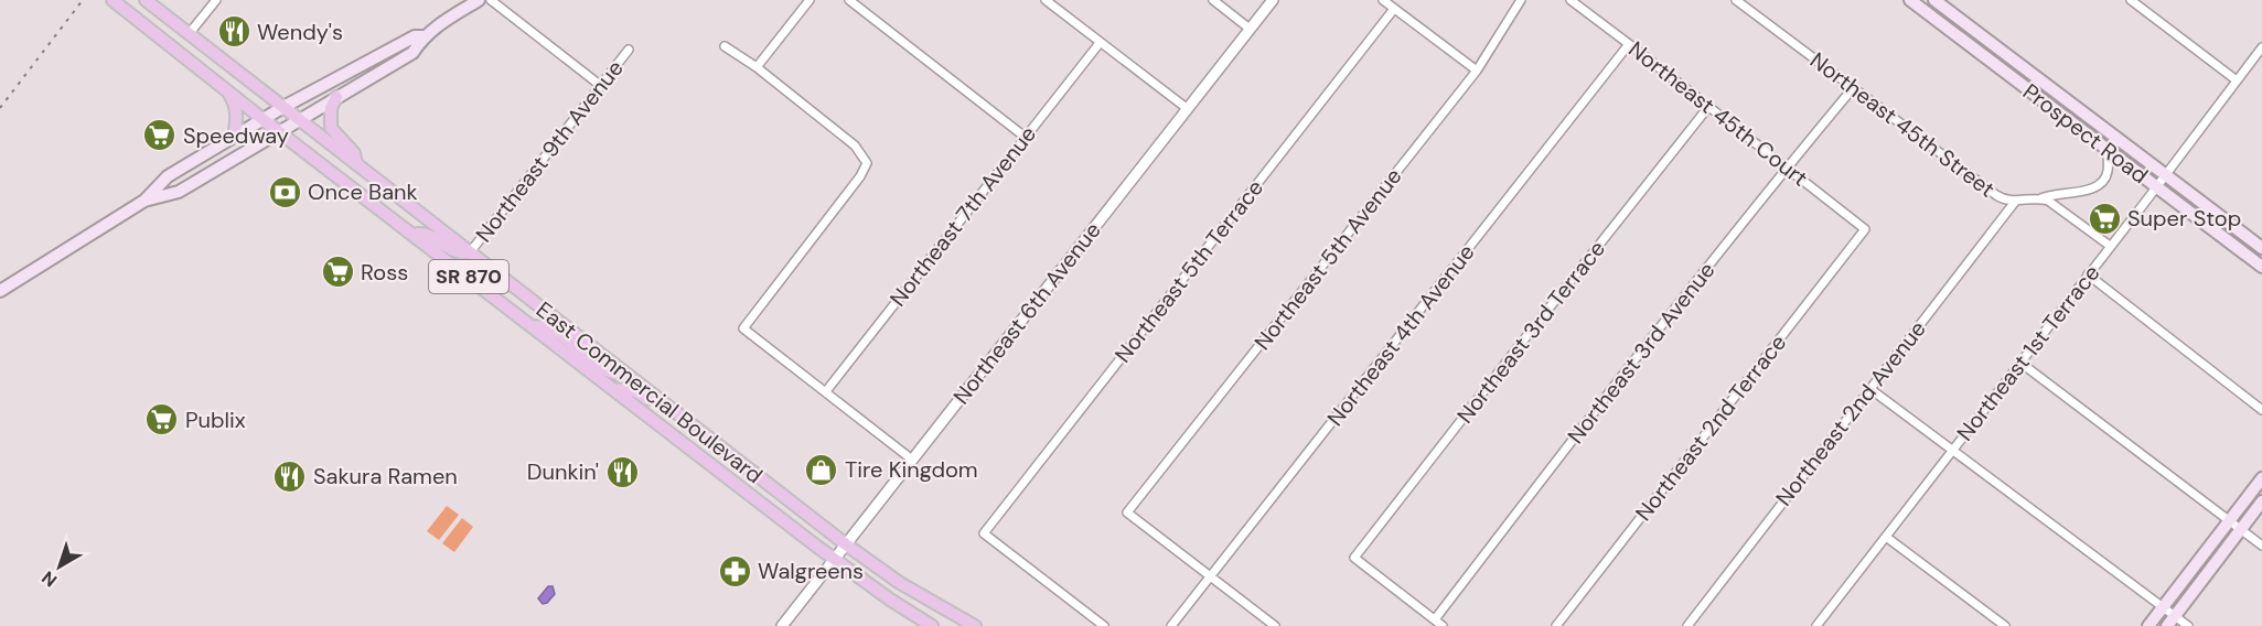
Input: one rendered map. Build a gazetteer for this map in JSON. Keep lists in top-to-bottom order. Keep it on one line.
{"streets":{"main road":["Prospect Road","SR 870","East Commercial Boulevard"],"street":["Northeast 45th Court","Northeast 45th Street","Northeast 9th Avenue","Northeast 7th Avenue","Northeast 5th Avenue","Northeast 5th Terrace","Northeast 6th Avenue","Northeast 3rd Terrace","Northeast 4th Avenue","Northeast 3rd Avenue","Northeast 1st Terrace","Northeast 2nd Avenue","Northeast 2nd Terrace"]},"crossings":[["Northeast 45th Court","Northeast 3rd Terrace"],["Northeast 45th Court","Northeast 4th Avenue"],["Northeast 45th Court","Northeast 3rd Avenue"],["Northeast 45th Court","Northeast 2nd Terrace"],["Northeast 45th Street","Northeast 3rd Avenue"],["Northeast 45th Street","Northeast 2nd Avenue"],["Prospect Road","Northeast 1st Terrace"],["Northeast 9th Avenue","East Commercial Boulevard"],["Northeast 5th Avenue","Northeast 4th Avenue"],["Northeast 6th Avenue","East Commercial Boulevard"],["Northeast 3rd Terrace","Northeast 3rd Avenue"]],"places":{"restaurant":["Wendy's","Dunkin'","Sakura Ramen"],"supermarket":["Speedway","Super Stop","Ross","Publix"],"bank":["Once Bank"],"shop":["Tire Kingdom"],"pharmacy":["Walgreens"]},"north":"bottom left"}
